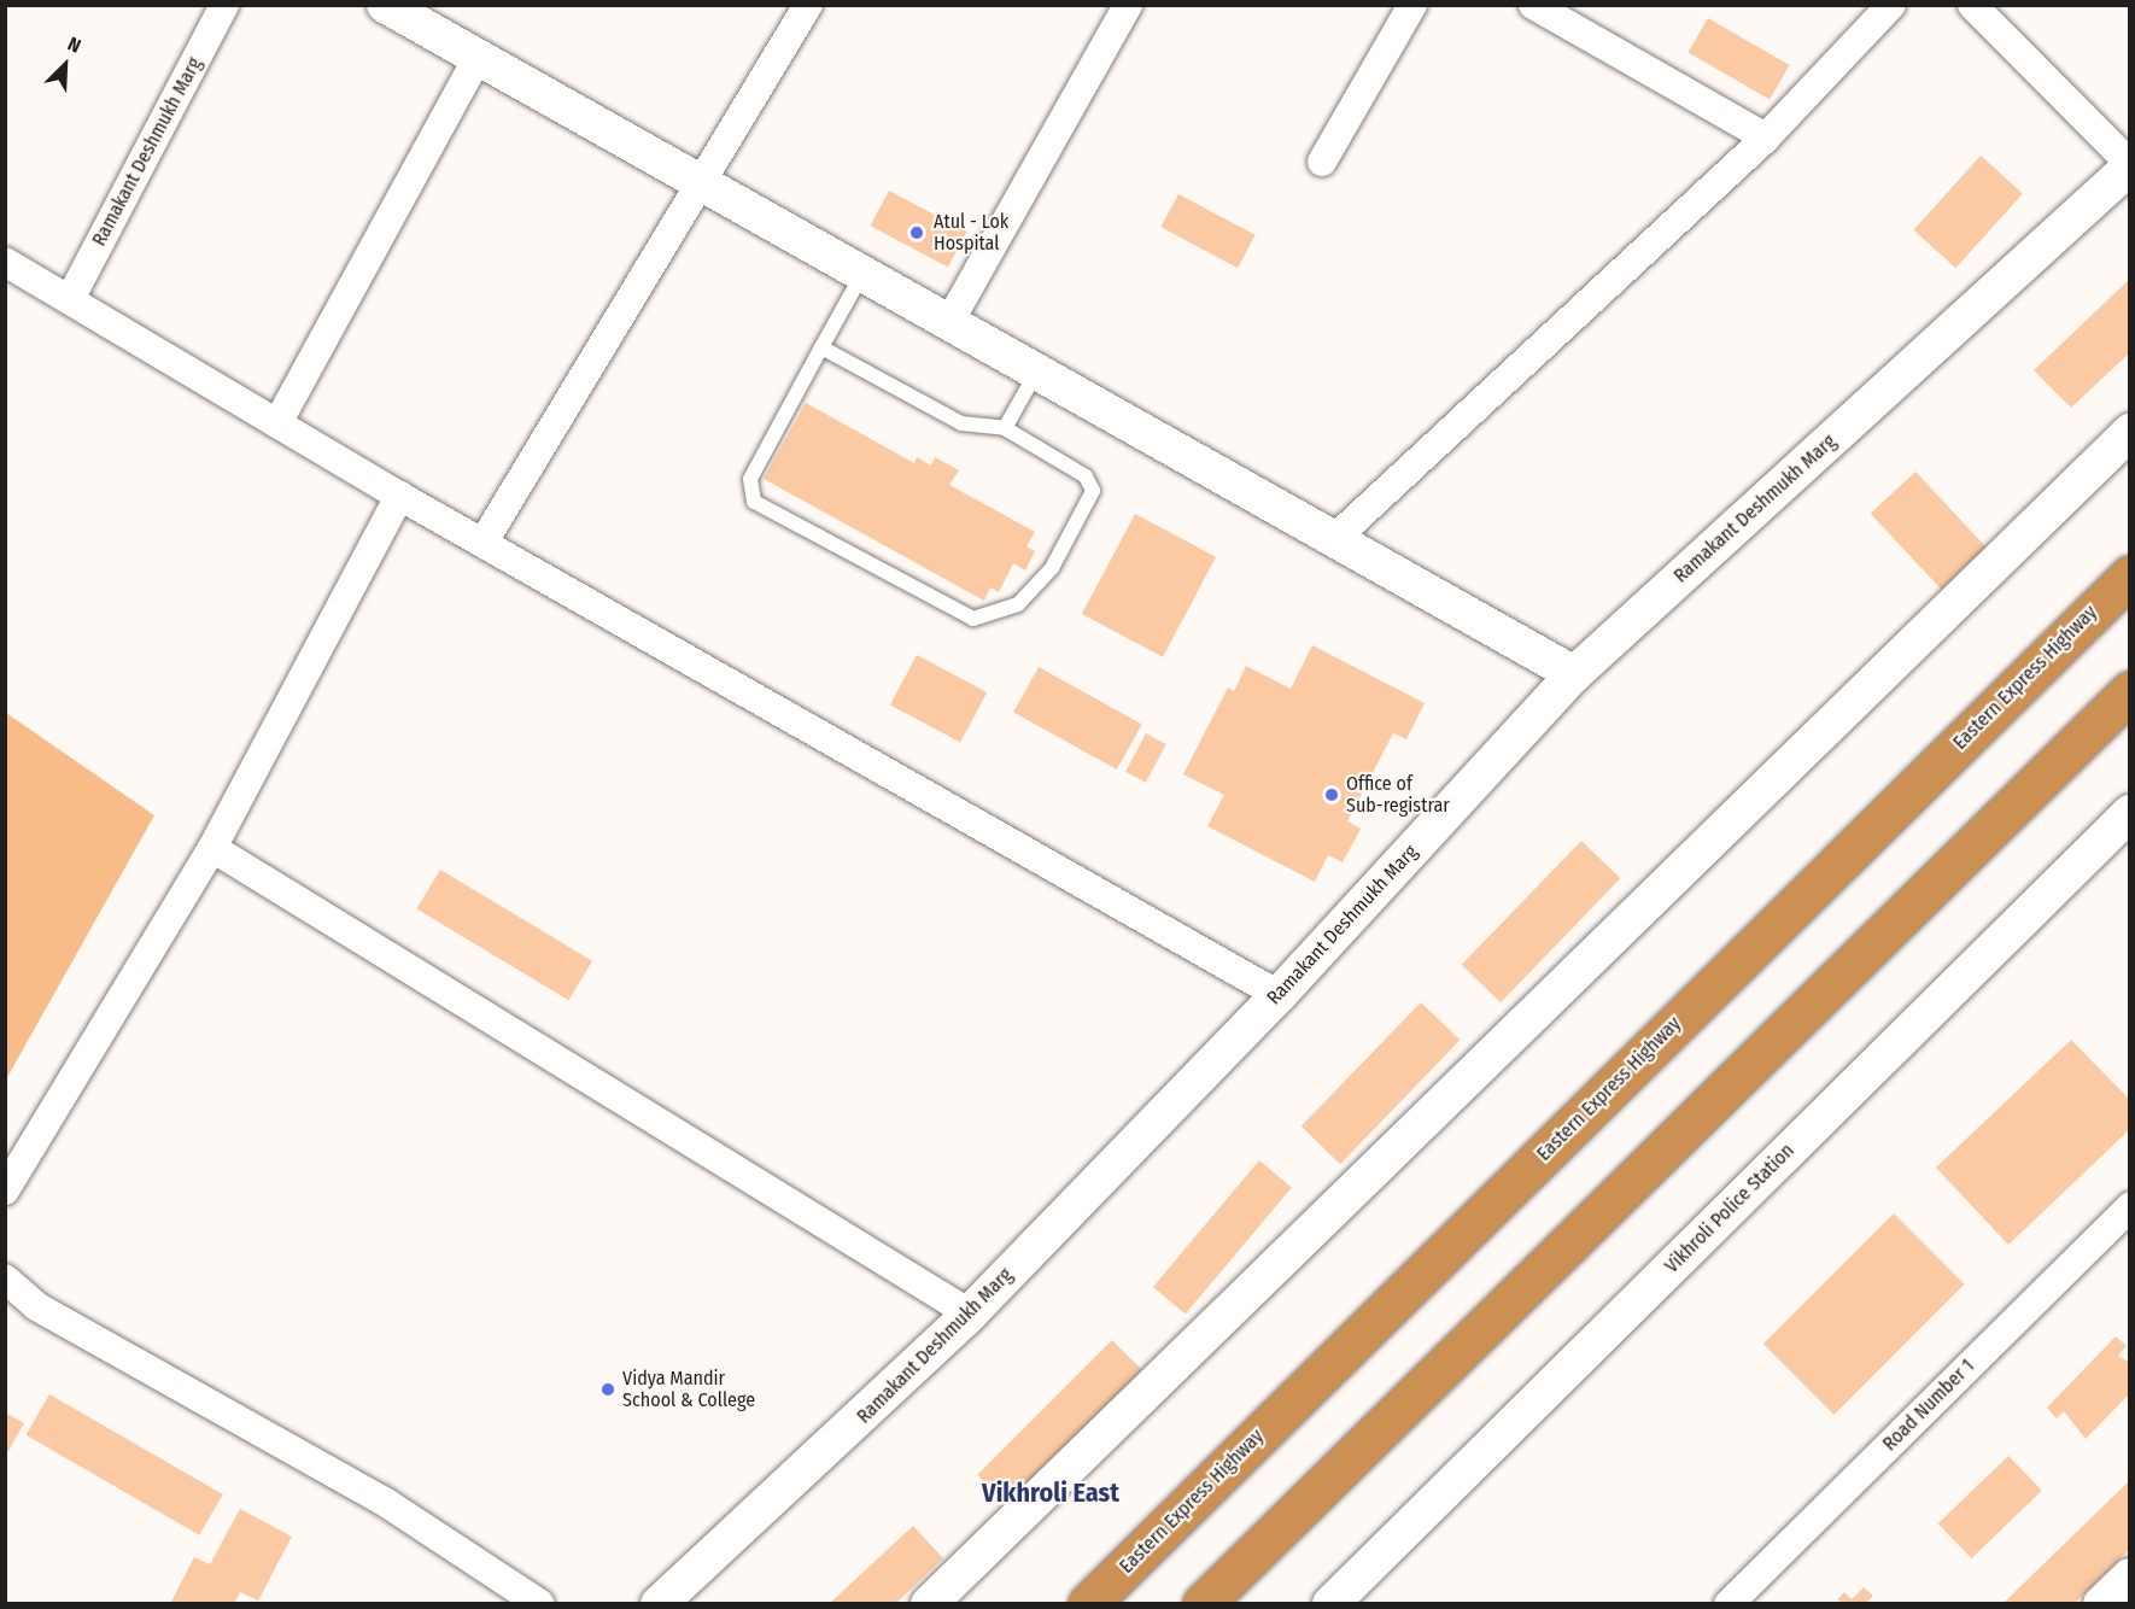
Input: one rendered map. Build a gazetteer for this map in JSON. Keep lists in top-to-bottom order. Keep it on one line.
{"streets":{"highway":["Eastern Express Highway"],"street":["Ramakant Deshmukh Marg","Vikhroli Police Station","Road Number 1"]},"districts":["Vikhroli East"],"places":["Atul - Lok Hospital","Office of Sub-registrar","Vidya Mandir School & College"],"north":"top right"}
